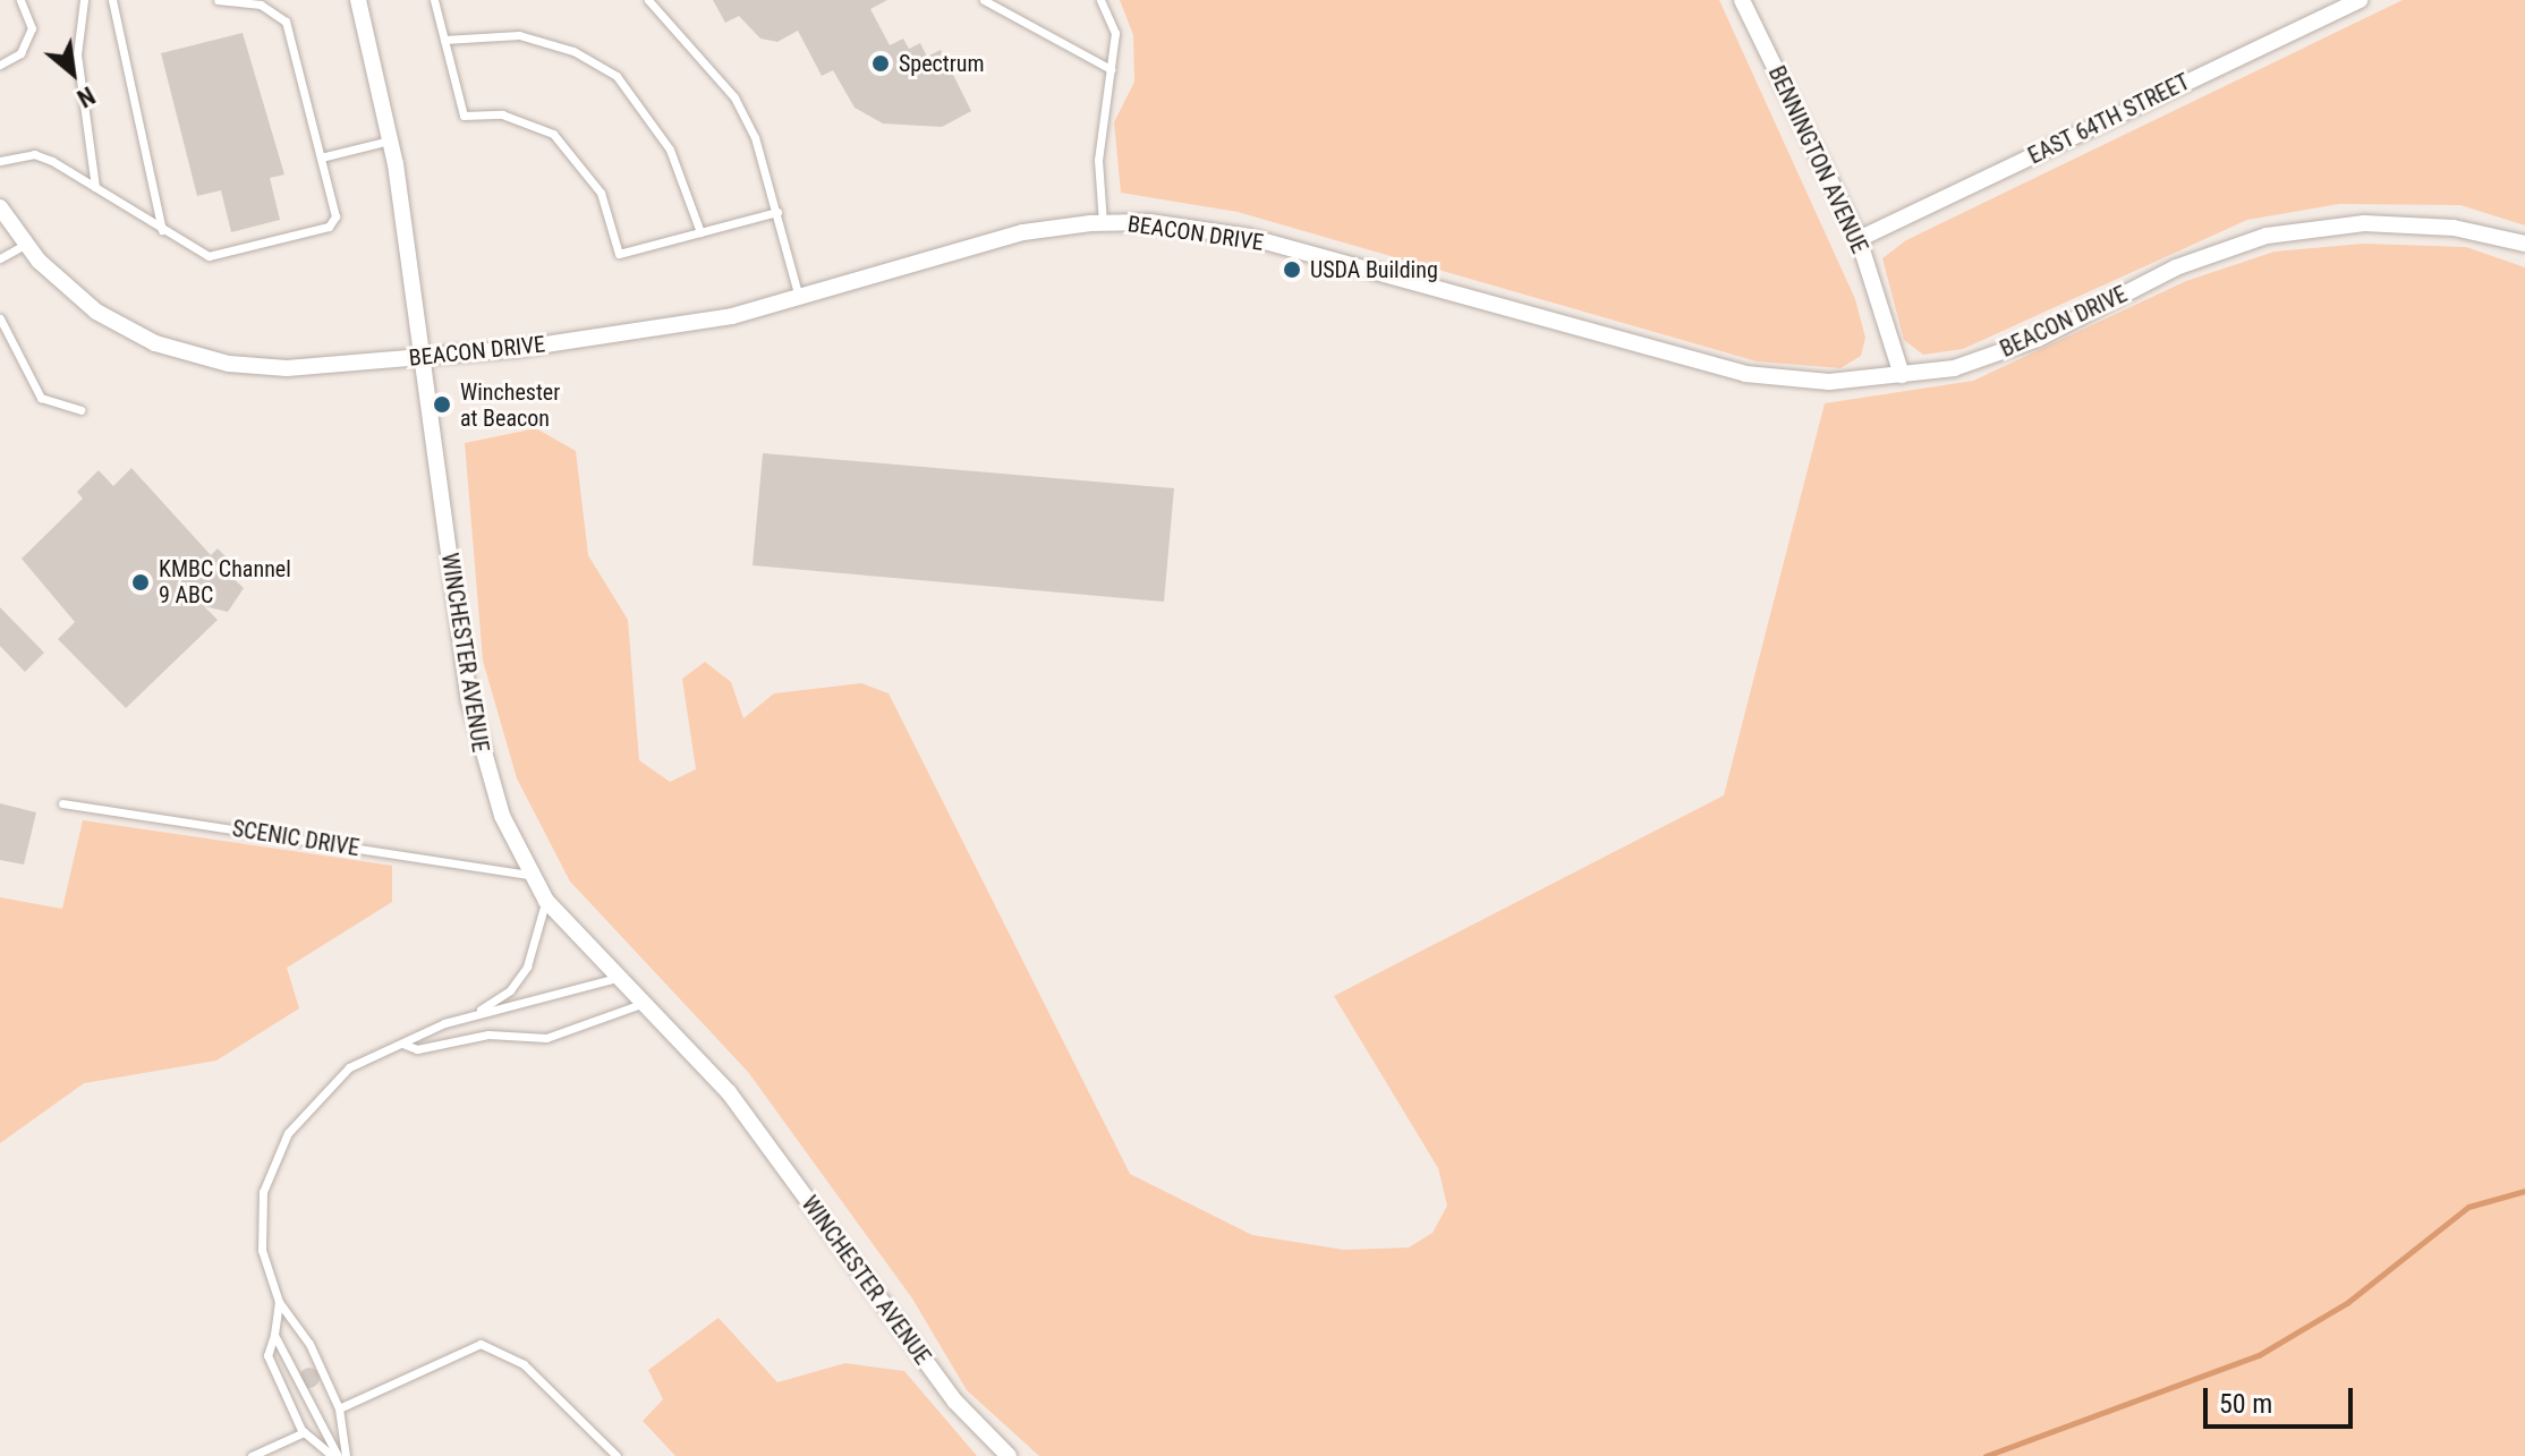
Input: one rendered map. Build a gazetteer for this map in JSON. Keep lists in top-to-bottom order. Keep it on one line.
{"streets":{"street":["EAST 64TH STREET","BENNINGTON AVENUE","BEACON DRIVE","WINCHESTER AVENUE"],"lane":["SCENIC DRIVE"]},"crossings":[["EAST 64TH STREET","BENNINGTON AVENUE"],["BENNINGTON AVENUE","BEACON DRIVE"],["BEACON DRIVE","WINCHESTER AVENUE"],["WINCHESTER AVENUE","SCENIC DRIVE"]],"places":["Spectrum","USDA Building","Winchester at Beacon","KMBC Channel 9 ABC"],"scale_bar":"50 m","north":"bottom right"}
